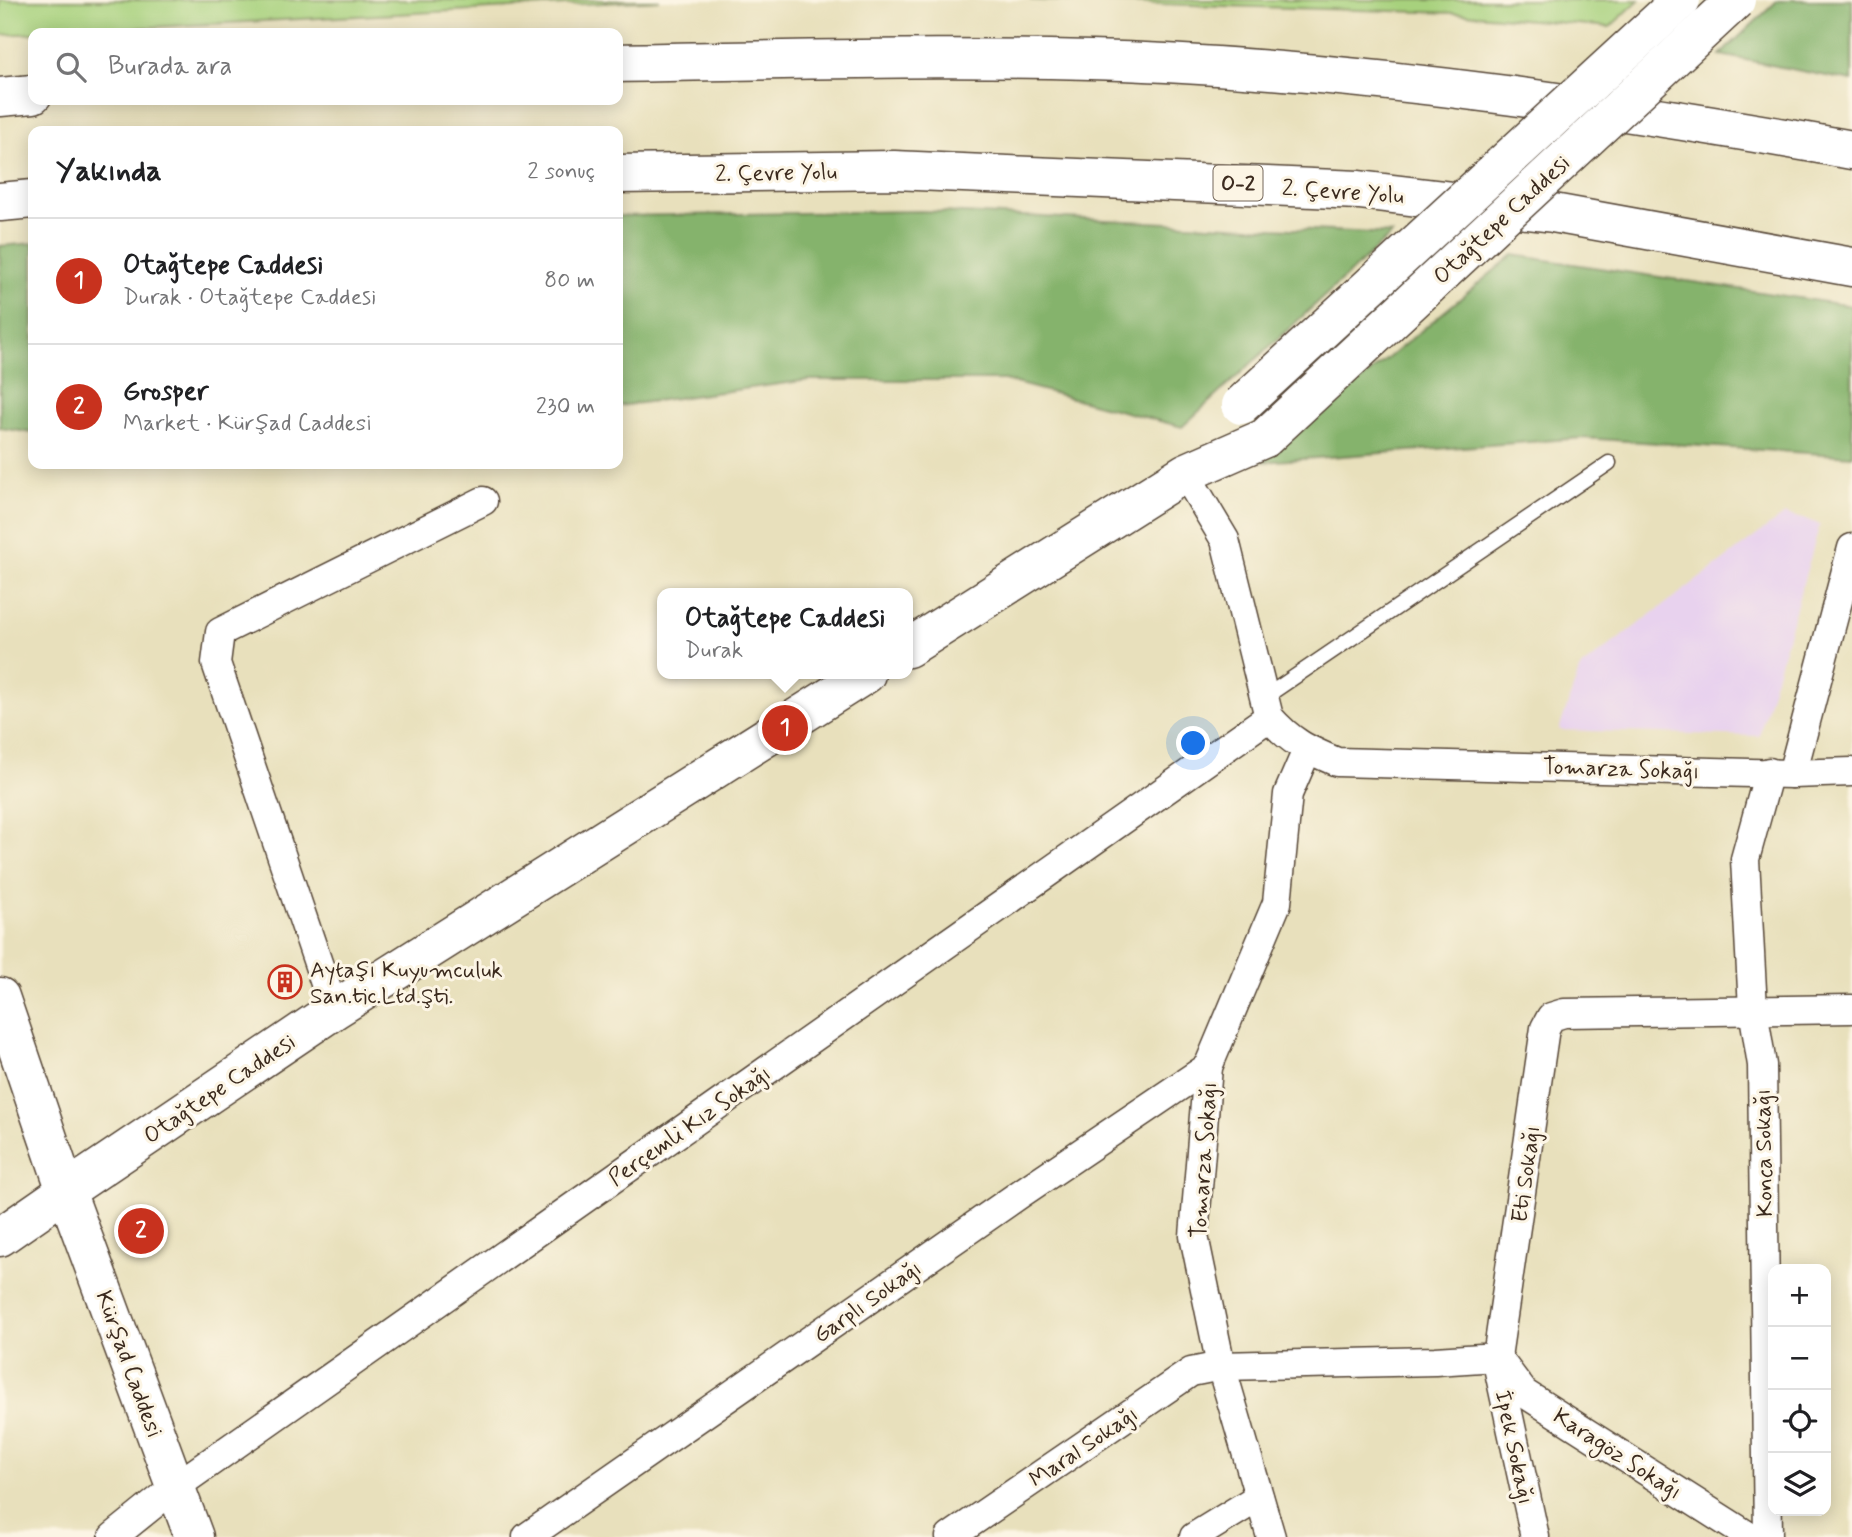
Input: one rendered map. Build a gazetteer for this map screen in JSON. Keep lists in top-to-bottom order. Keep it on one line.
{"streets":{"main road":["2. Çevre Yolu","O-2","Otağtepe Caddesi","Kürşad Caddesi"],"street":["Tomarza Sokağı","Perçemli Kız Sokağı","Konca Sokağı","Eti Sokağı","Garplı Sokağı","Maral Sokağı","İpek Sokağı","Karagöz Sokağı"]},"crossings":[["Otağtepe Caddesi","Kürşad Caddesi"],["Tomarza Sokağı","Perçemli Kız Sokağı"],["Tomarza Sokağı","Konca Sokağı"],["Tomarza Sokağı","Garplı Sokağı"],["Tomarza Sokağı","Maral Sokağı"],["Perçemli Kız Sokağı","Kürşad Caddesi"],["Konca Sokağı","Eti Sokağı"],["Eti Sokağı","İpek Sokağı"],["Eti Sokağı","Karagöz Sokağı"],["İpek Sokağı","Karagöz Sokağı"]],"places":{"building":["Aytaşı Kuyumculuk San.tic.Ltd.Şti."]},"page":{"search":"Burada ara","heading":["Yakında","2 sonuç"],"list":[{"mark":"1","name":"Otağtepe Caddesi","note":"Durak · Otağtepe Caddesi","value":"80 m"},{"mark":"2","name":"Grosper","note":"Market · Kürşad Caddesi","value":"230 m"}],"popup":["Otağtepe Caddesi","Durak"],"pins":["1","2"],"map_buttons":["+","−"]}}
